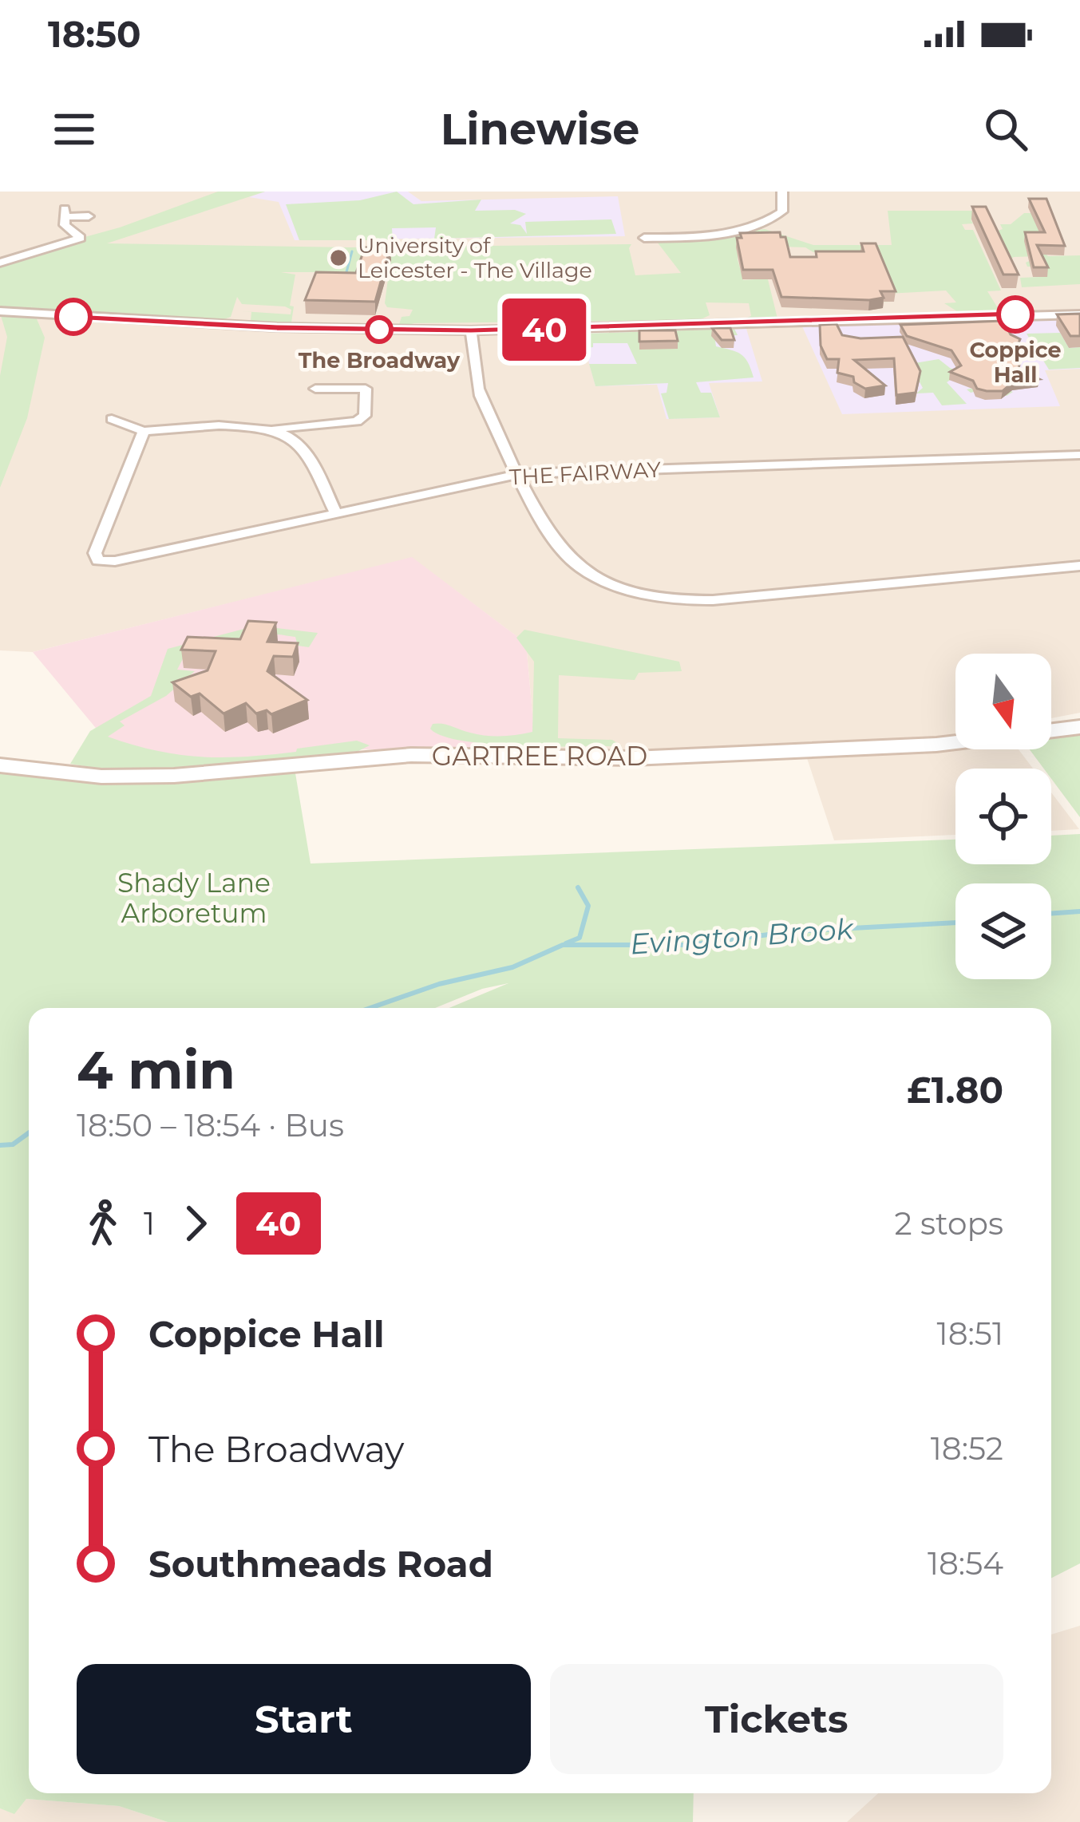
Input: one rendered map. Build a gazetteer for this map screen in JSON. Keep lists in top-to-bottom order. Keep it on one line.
{"streets":{"main road":["GARTREE ROAD"],"street":["THE FAIRWAY"]},"water":["Evington Brook"],"parks":["Shady Lane Arboretum"],"places":["University of Leicester - The Village","Coppice Hall","The Broadway"],"lines":["bus line 40"],"north":"bottom","page":{"status":"18:50","header":"Linewise","on_map":"40","heading":["4 min","18:50 – 18:54 · Bus","£1.80"],"legs":["1","40","2 stops"],"list":[{"name":"Coppice Hall","value":"18:51"},{"name":"The Broadway","value":"18:52"},{"name":"Southmeads Road","value":"18:54"}],"buttons":["Start","Tickets"]}}
